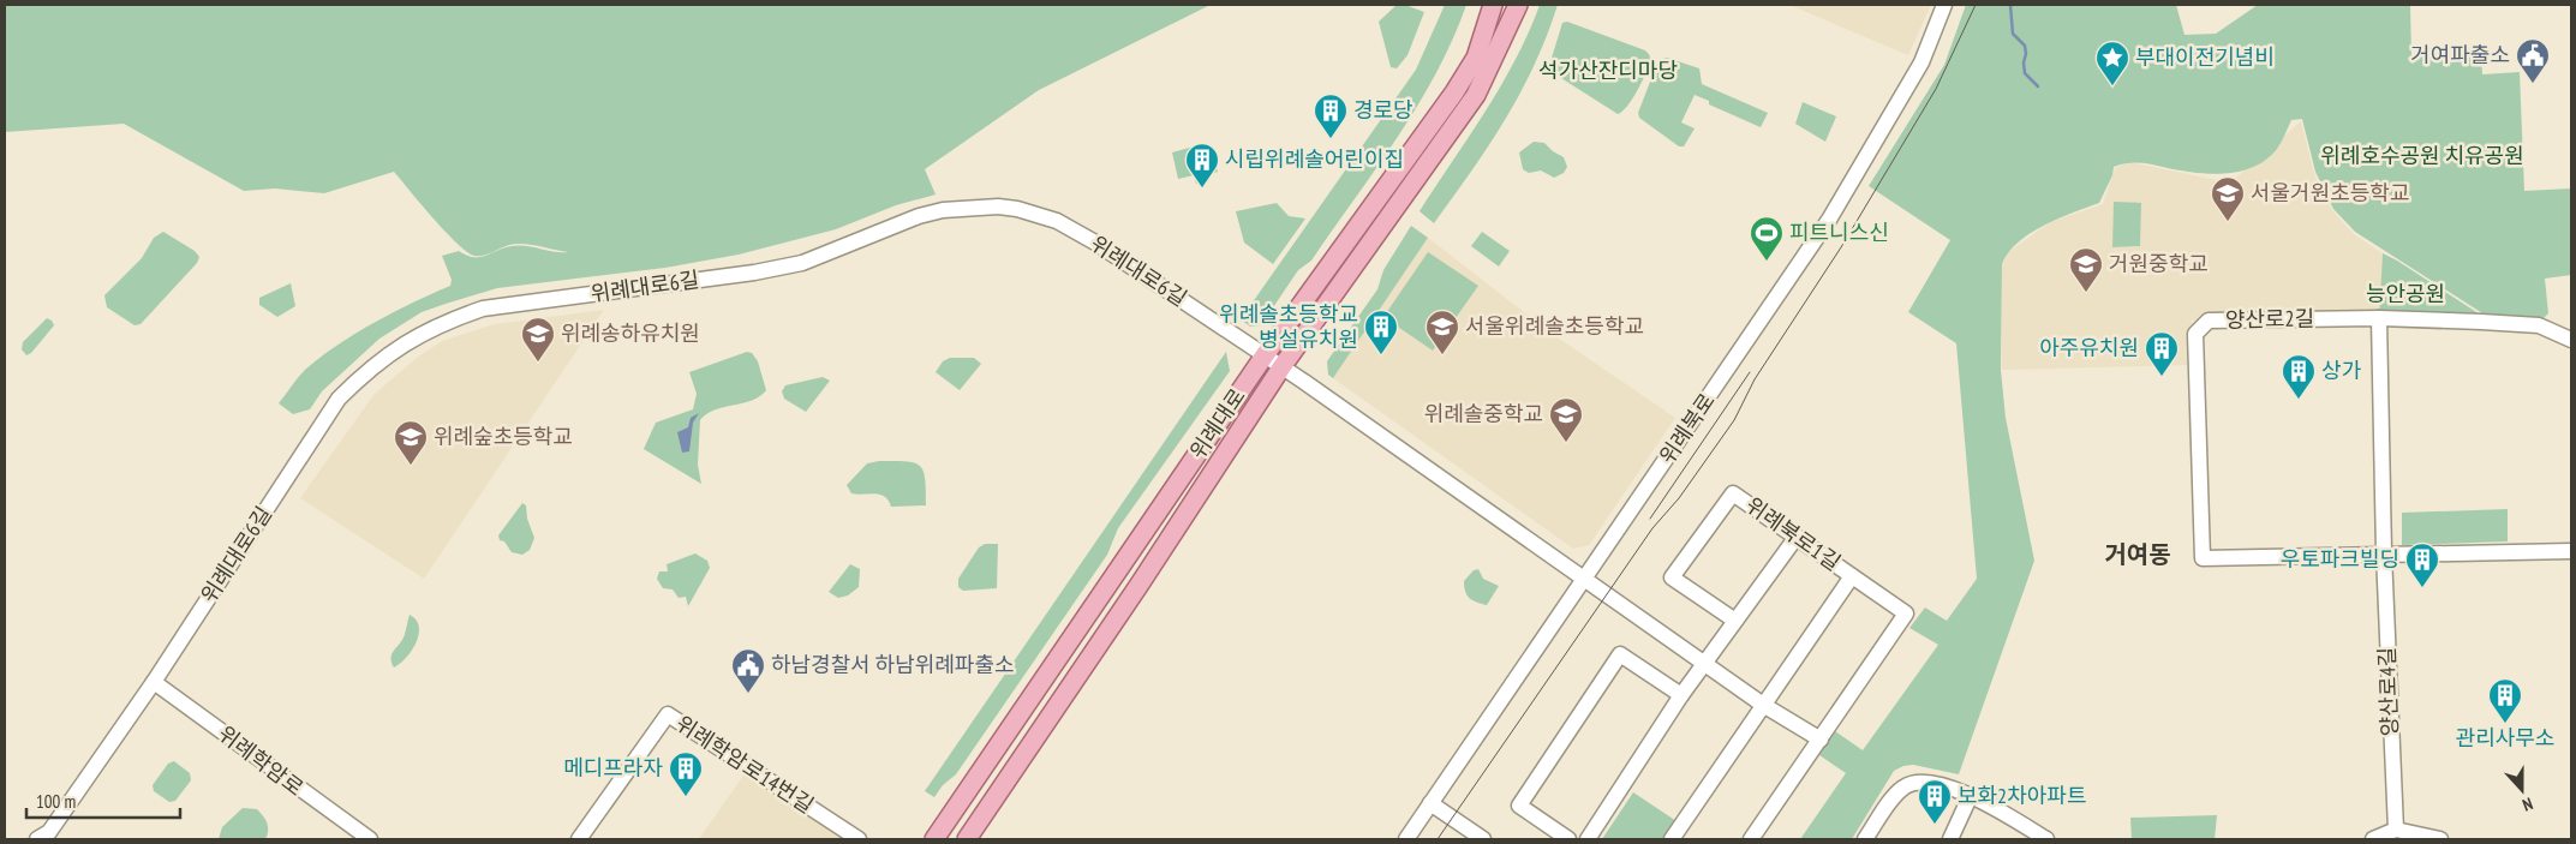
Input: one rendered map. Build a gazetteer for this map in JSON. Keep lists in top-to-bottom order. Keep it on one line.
{"streets":{"main road":["위례대로"],"street":["위례대로6길","양산로2길","위례북로","위례북로1길","양산로4길","위례학암로","위례학암로14번길"]},"crossings":[["위례대로6길","위례대로"],["위례대로6길","위례북로"],["위례대로6길","위례학암로"],["양산로2길","양산로4길"]],"districts":["거여동"],"parks":["석가산잔디마당","위례호수공원 치유공원","능안공원"],"places":{"public building":["거여파출소","하남경찰서 하남위례파출소"],"place":["부대이전기념비"],"building":["경로당","시립위례솔어린이집","위례솔초등학교 병설유치원","아주유치원","상가","우토파크빌딩","관리사무소","메디프라자","보화2차아파트"],"school or university":["서울거원초등학교","거원중학교","서울위례솔초등학교","위례송하유치원","위례솔중학교","위례숲초등학교"],"sports":["피트니스신"]},"scale_bar":"100 m","north":"bottom"}
